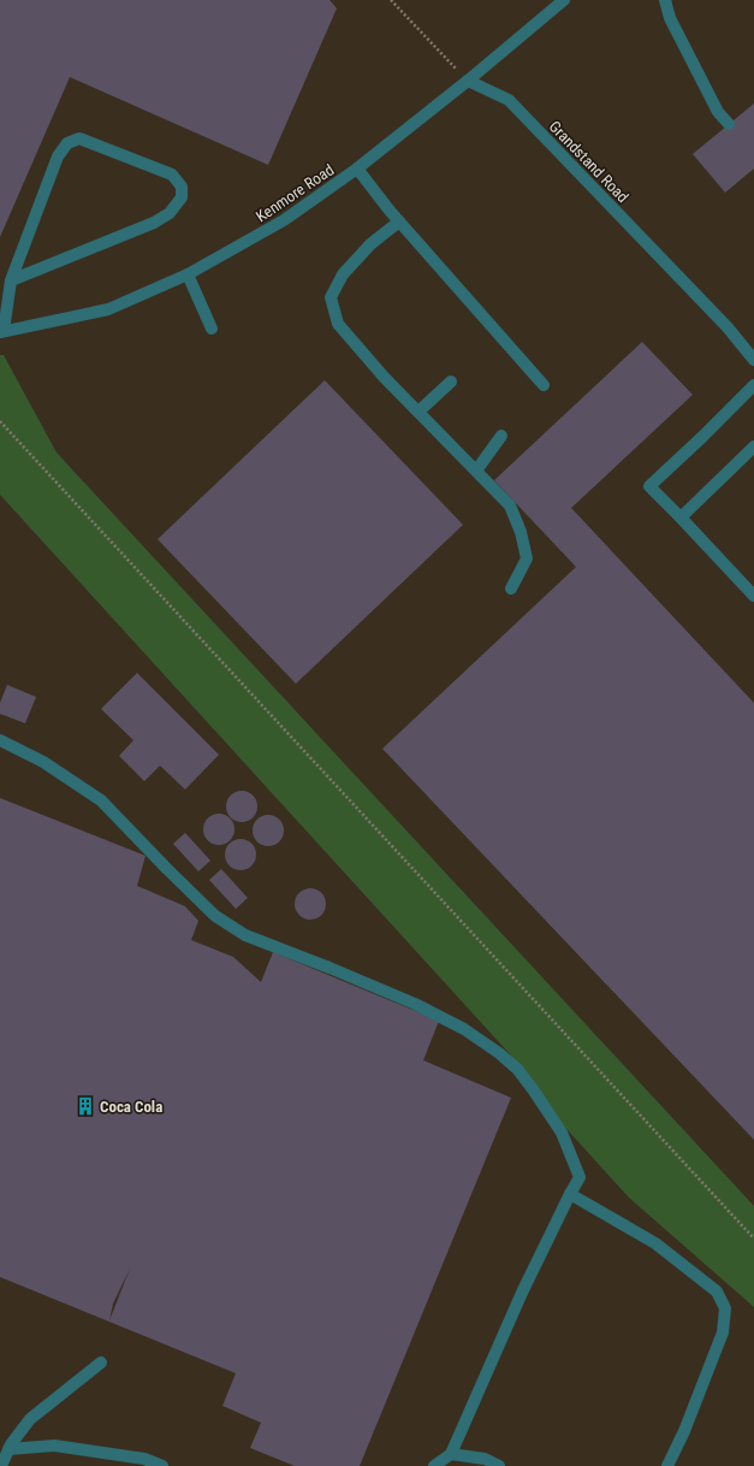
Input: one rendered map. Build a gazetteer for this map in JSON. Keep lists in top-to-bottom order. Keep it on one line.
{"streets":{"street":["Grandstand Road","Kenmore Road"]},"crossings":[["Grandstand Road","Kenmore Road"]],"places":{"building":["Coca Cola"]}}
